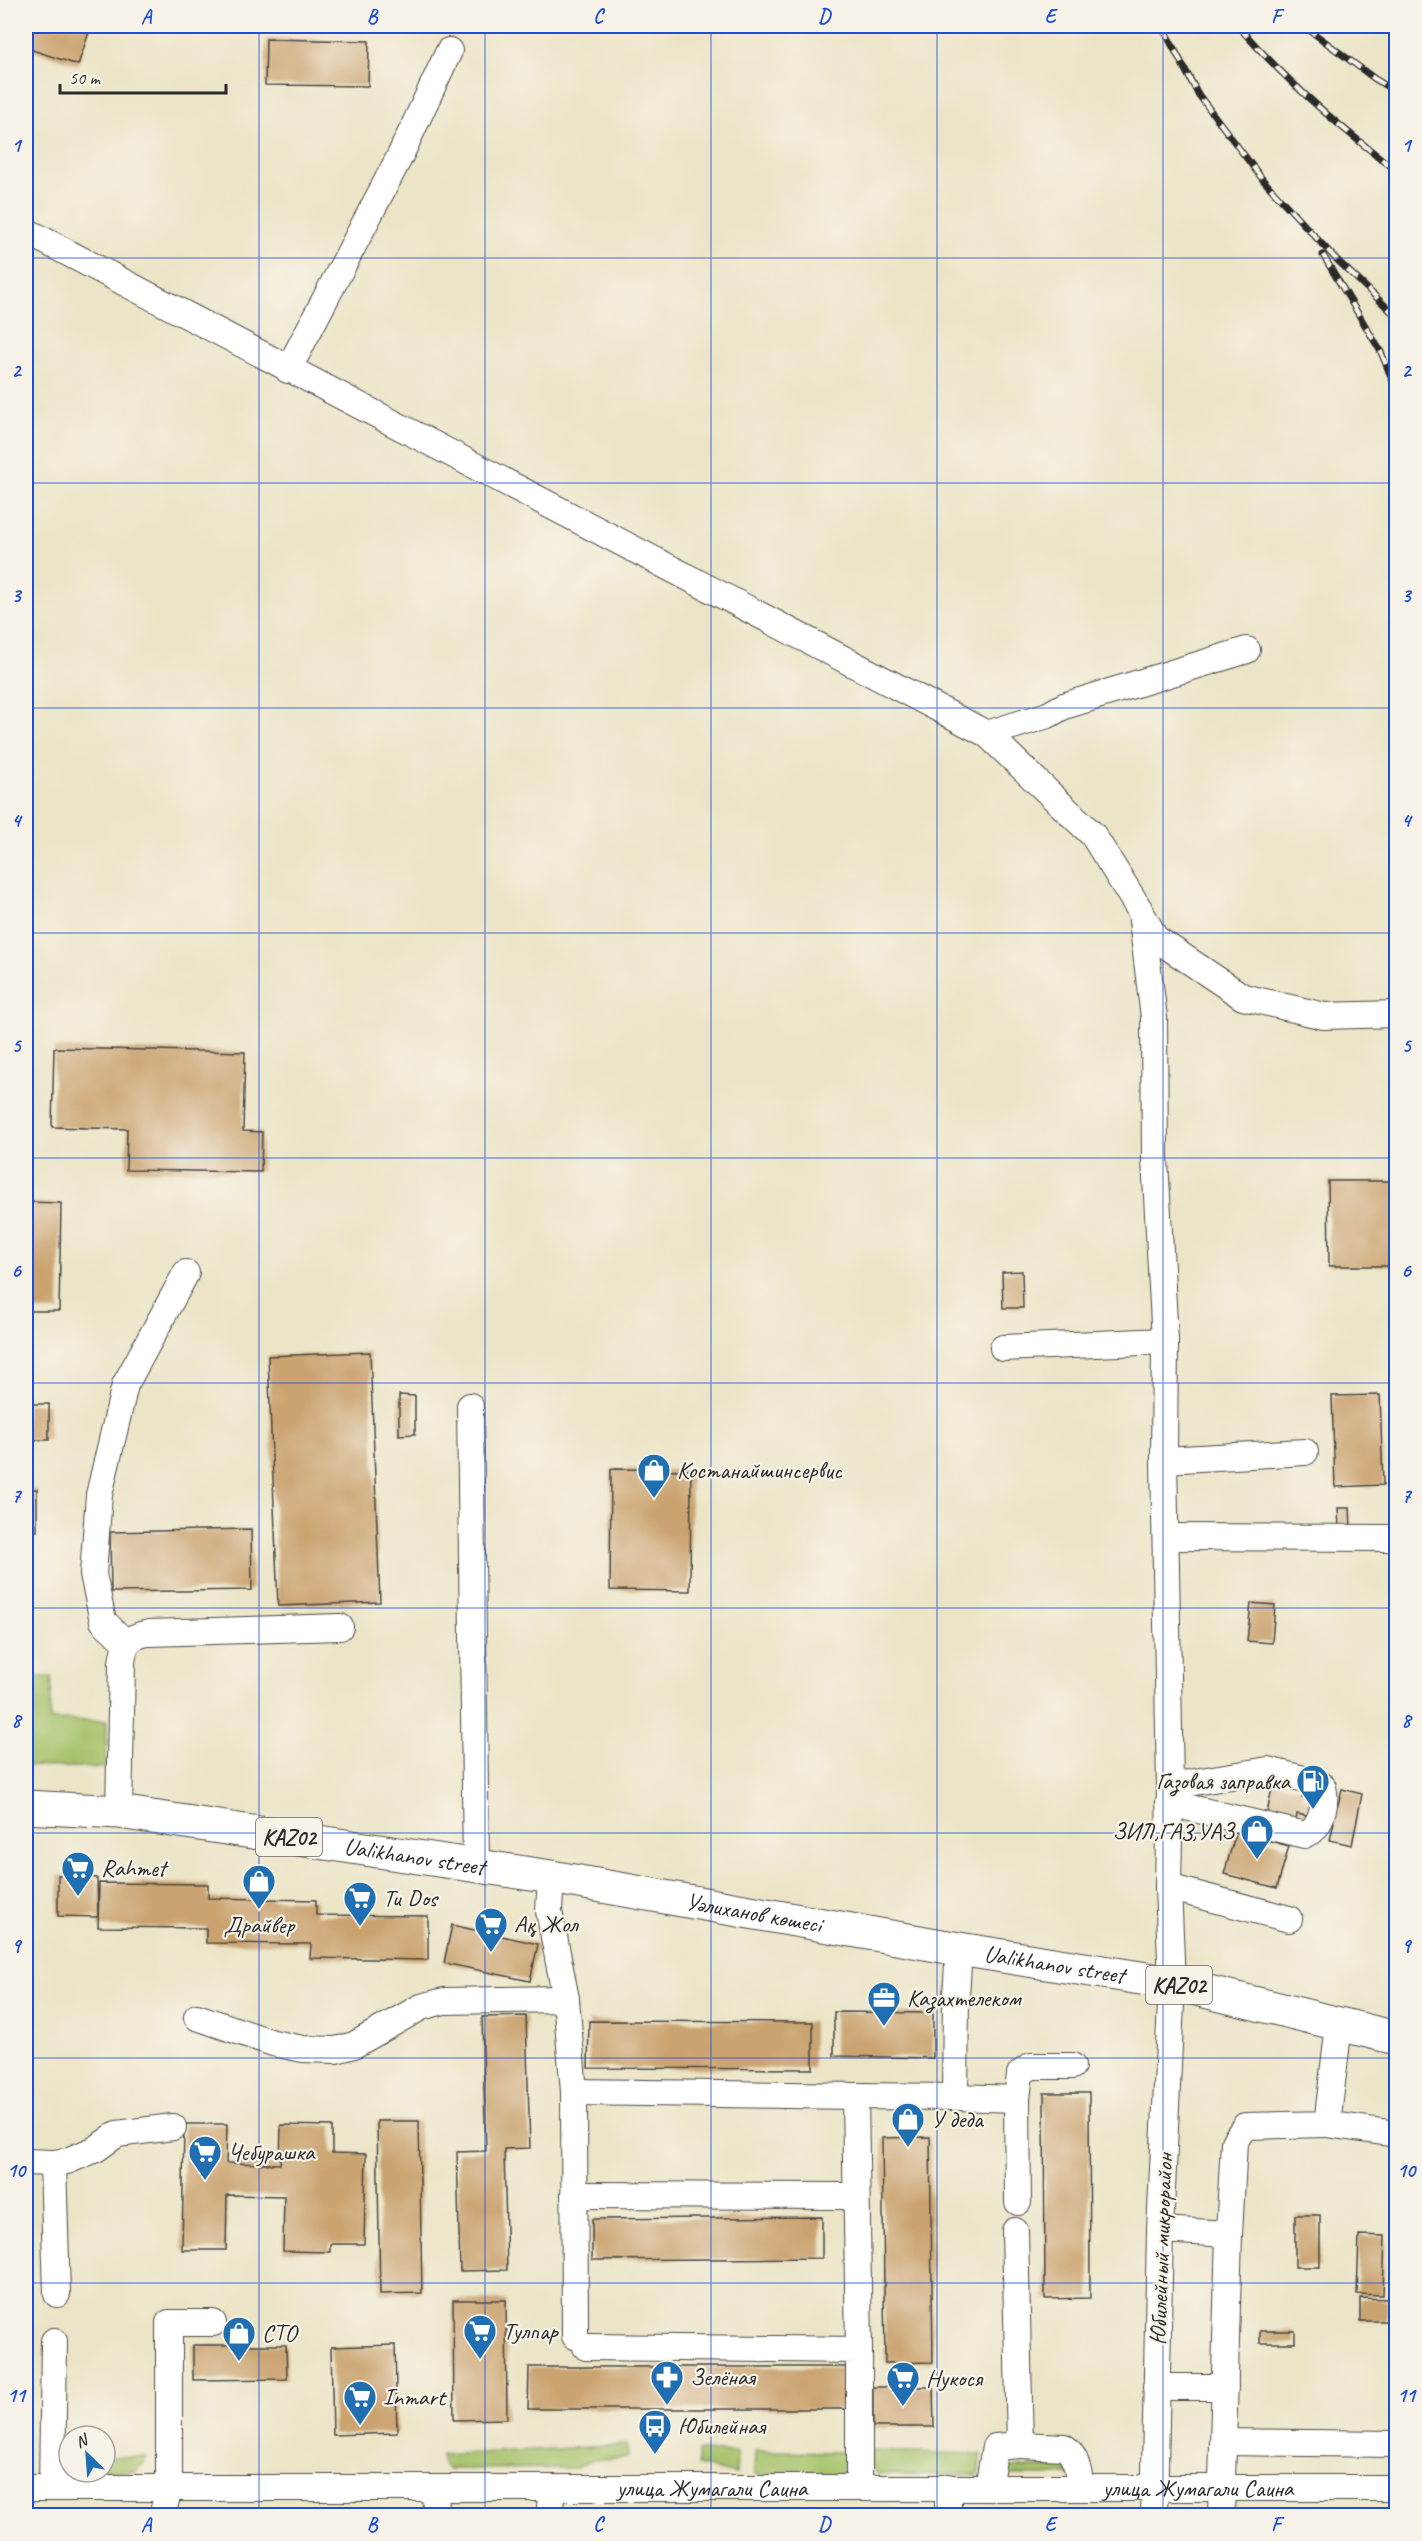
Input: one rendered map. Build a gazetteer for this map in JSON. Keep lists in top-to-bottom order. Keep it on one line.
{"streets":{"highway":["KАZ02","Ualikhanov street","Уәлиханов көшесі"],"street":["Юбилейный микрорайон","улица Жумагали Саина"]},"crossings":[["Ualikhanov street","Уәлиханов көшесі"],["Ualikhanov street","Юбилейный микрорайон"],["Юбилейный микрорайон","улица Жумагали Саина"]],"places":{"shop":["Костанайшинсервис","ЗИЛ,ГАЗ,УАЗ","Драйвер","У деда","СТО"],"fuel station":["Газовая заправка"],"supermarket":["Rahmet","Tu Dos","Ақ Жол","Чебурашка","Тулпар","Нукося","Inmart"],"office":["Казахтелеком"],"pharmacy":["Зелёная"],"bus stop":["Юбилейная"]},"scale_bar":"50 m","north":"top left","grid":{"columns":["A","B","C","D","E","F"],"rows":["1","2","3","4","5","6","7","8","9","10","11"]}}
